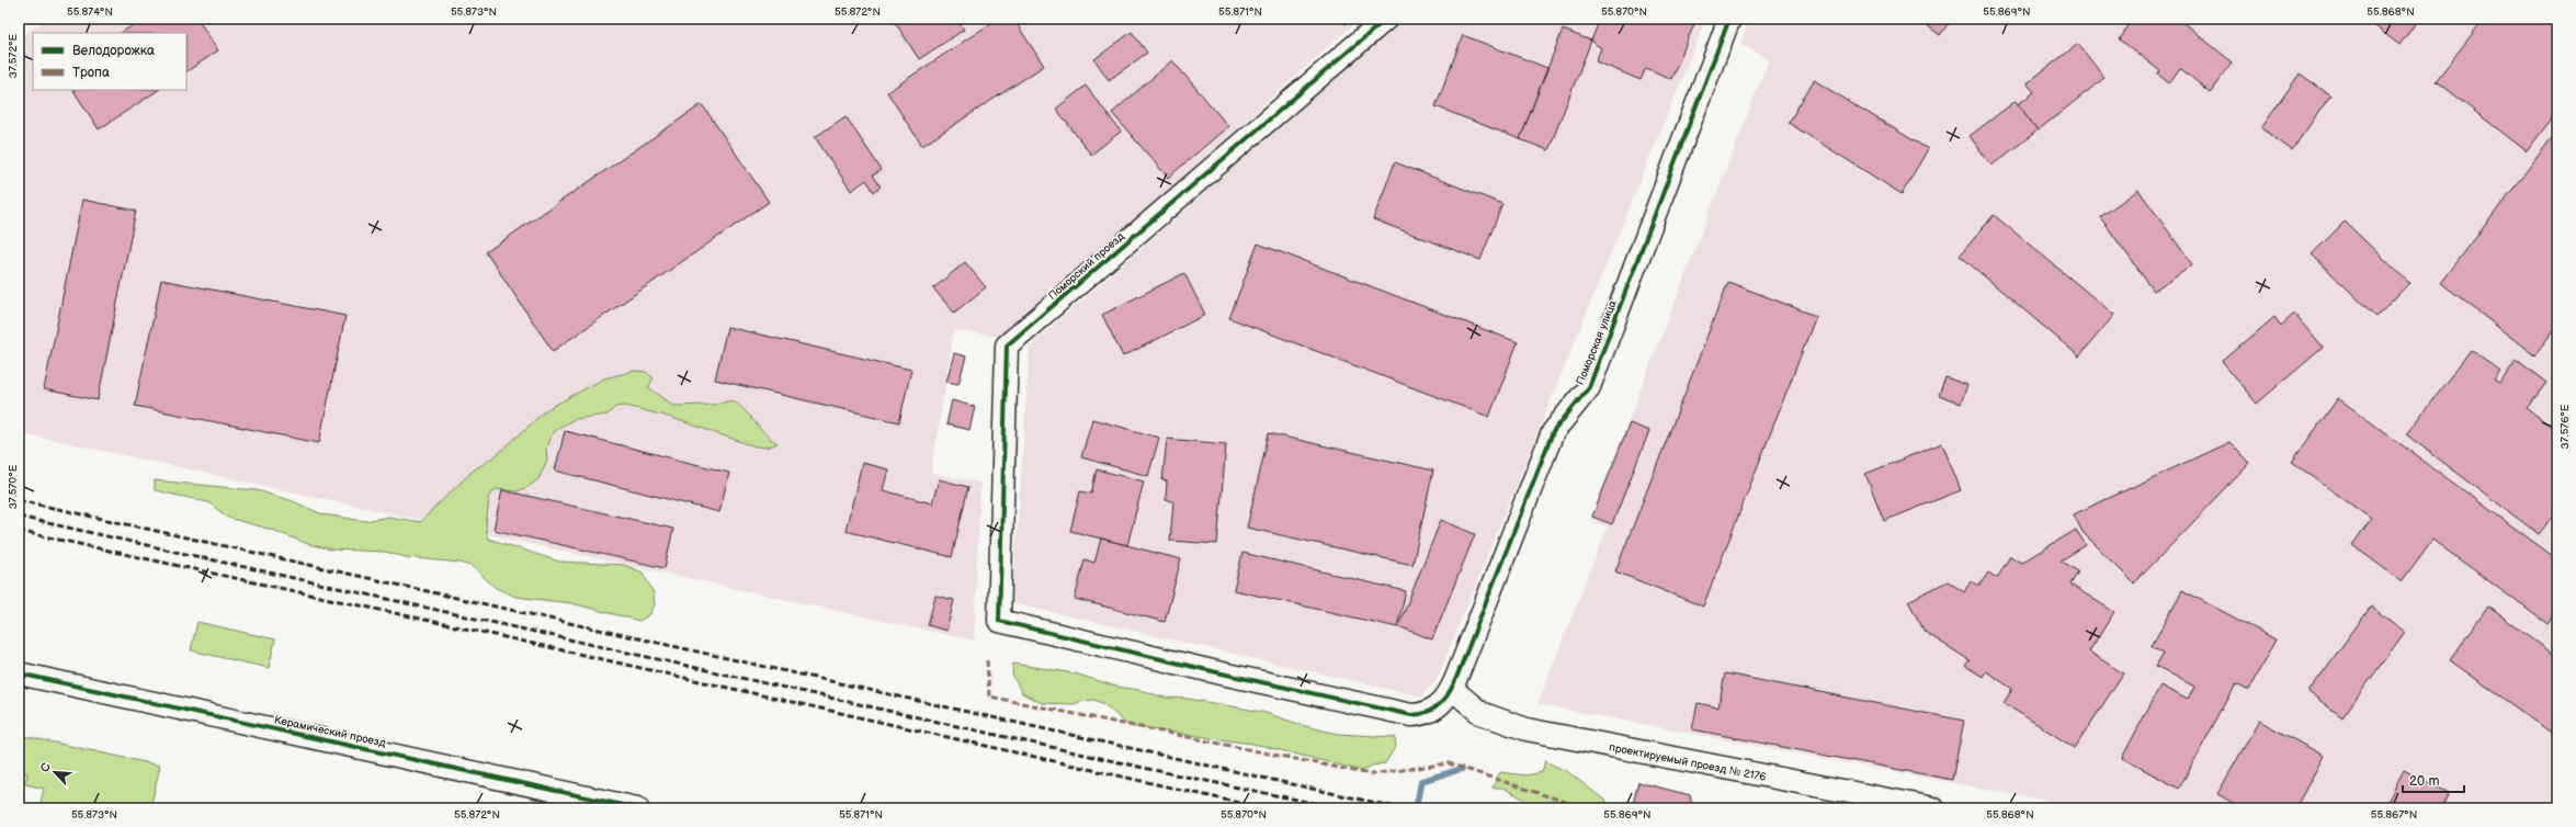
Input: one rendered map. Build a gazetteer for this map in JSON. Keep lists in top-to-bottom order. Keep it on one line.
{"streets":{"street":["Поморский проезд","Поморская улица","Керамический проезд","проектируемый проезд № 2176"]},"crossings":[["Поморский проезд","Поморская улица"],["Поморский проезд","проектируемый проезд № 2176"],["Поморская улица","проектируемый проезд № 2176"]],"legend":["Велодорожка","Тропа"],"scale_bar":"20 m","north":"top left","coordinates":["55.874°N","55.873°N","55.872°N","55.871°N","55.870°N","55.869°N","55.868°N","37.572°E","37.576°E","37.570°E","55.867°N"]}
